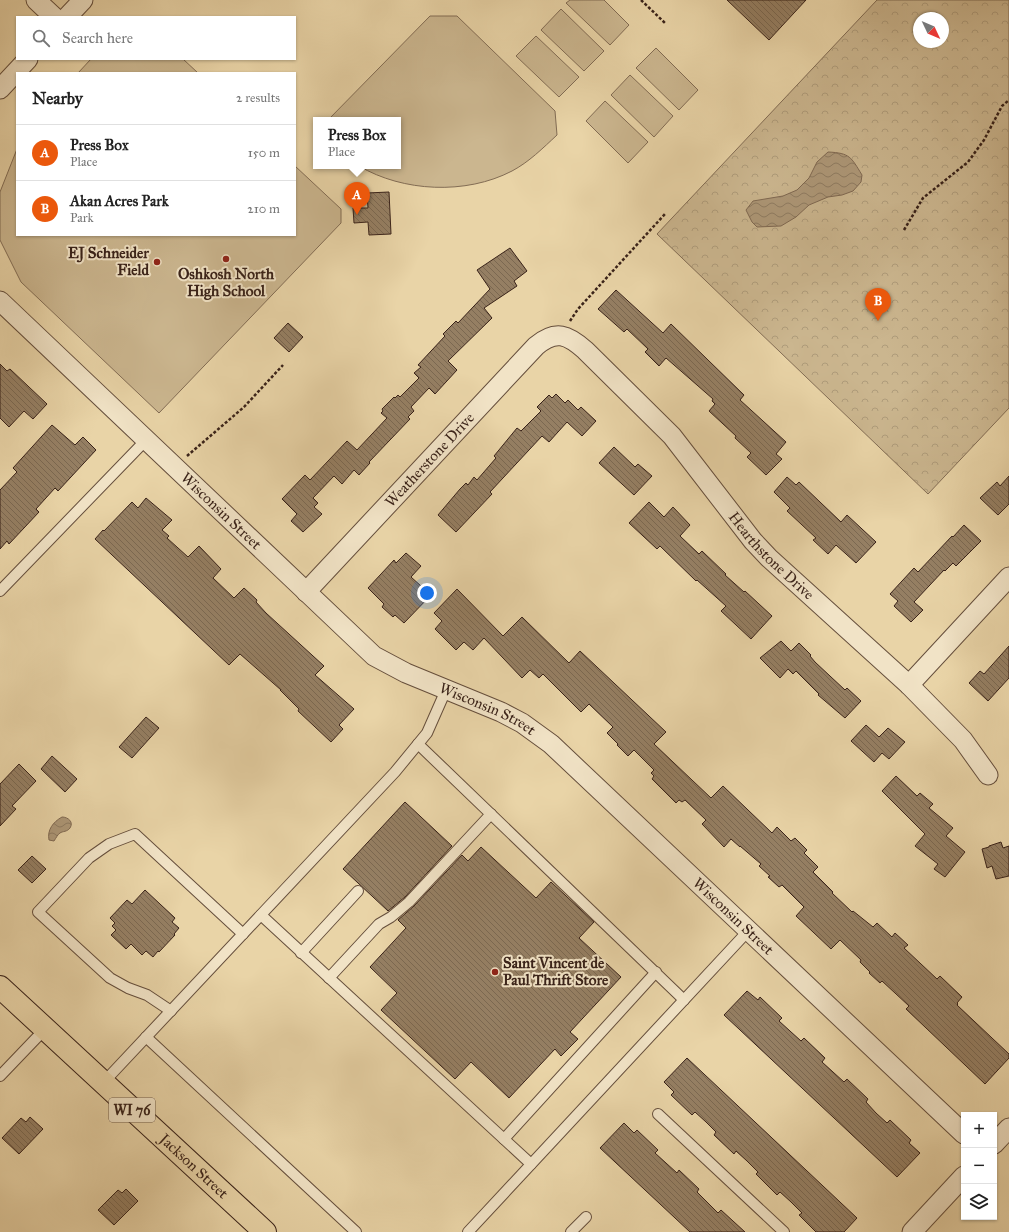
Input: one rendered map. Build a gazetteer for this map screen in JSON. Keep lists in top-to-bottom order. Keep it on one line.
{"streets":{"main road":["WI 76","Jackson Street"],"street":["Weatherstone Drive","Wisconsin Street","Hearthstone Drive"]},"crossings":[["Weatherstone Drive","Wisconsin Street"],["Weatherstone Drive","Hearthstone Drive"]],"places":["Oshkosh North High School","EJ Schneider Field","Saint Vincent de Paul Thrift Store"],"north":"bottom right","page":{"search":"Search here","heading":["Nearby","2 results"],"popup":["Press Box","Place"],"list":[{"mark":"A","name":"Press Box","note":"Place","value":"150 m"},{"mark":"B","name":"Akan Acres Park","note":"Park","value":"210 m"}],"pins":["A","B"],"map_buttons":["+","−"]}}
